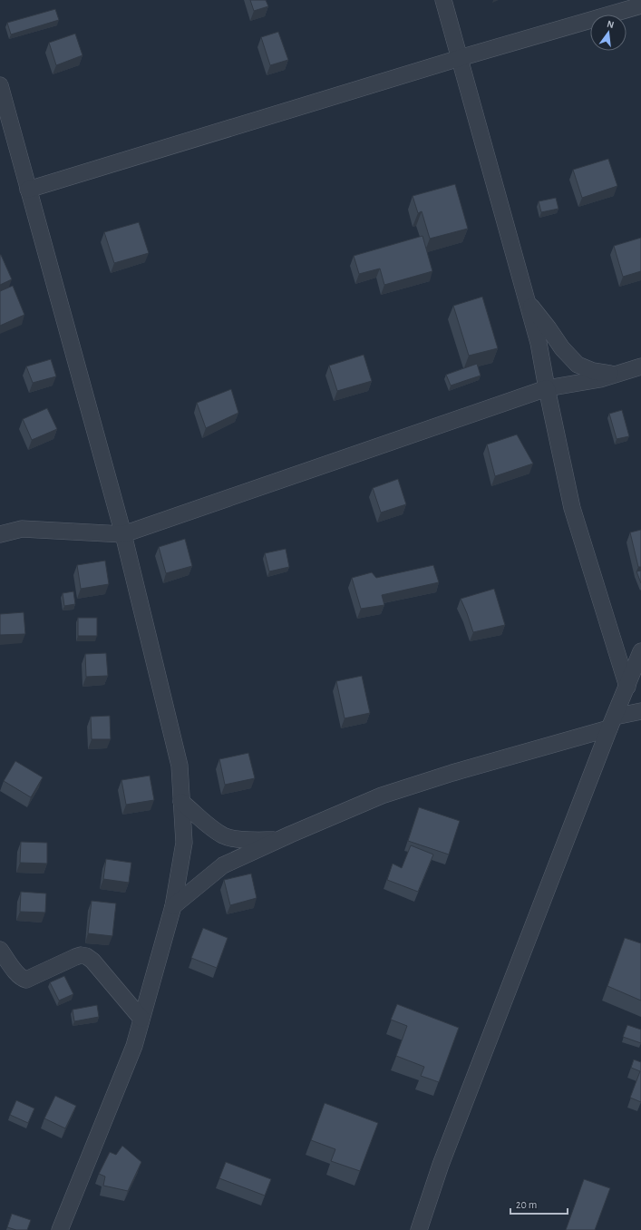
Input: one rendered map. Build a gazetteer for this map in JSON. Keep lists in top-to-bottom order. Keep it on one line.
{"scale_bar":"20 m","north":"top"}
